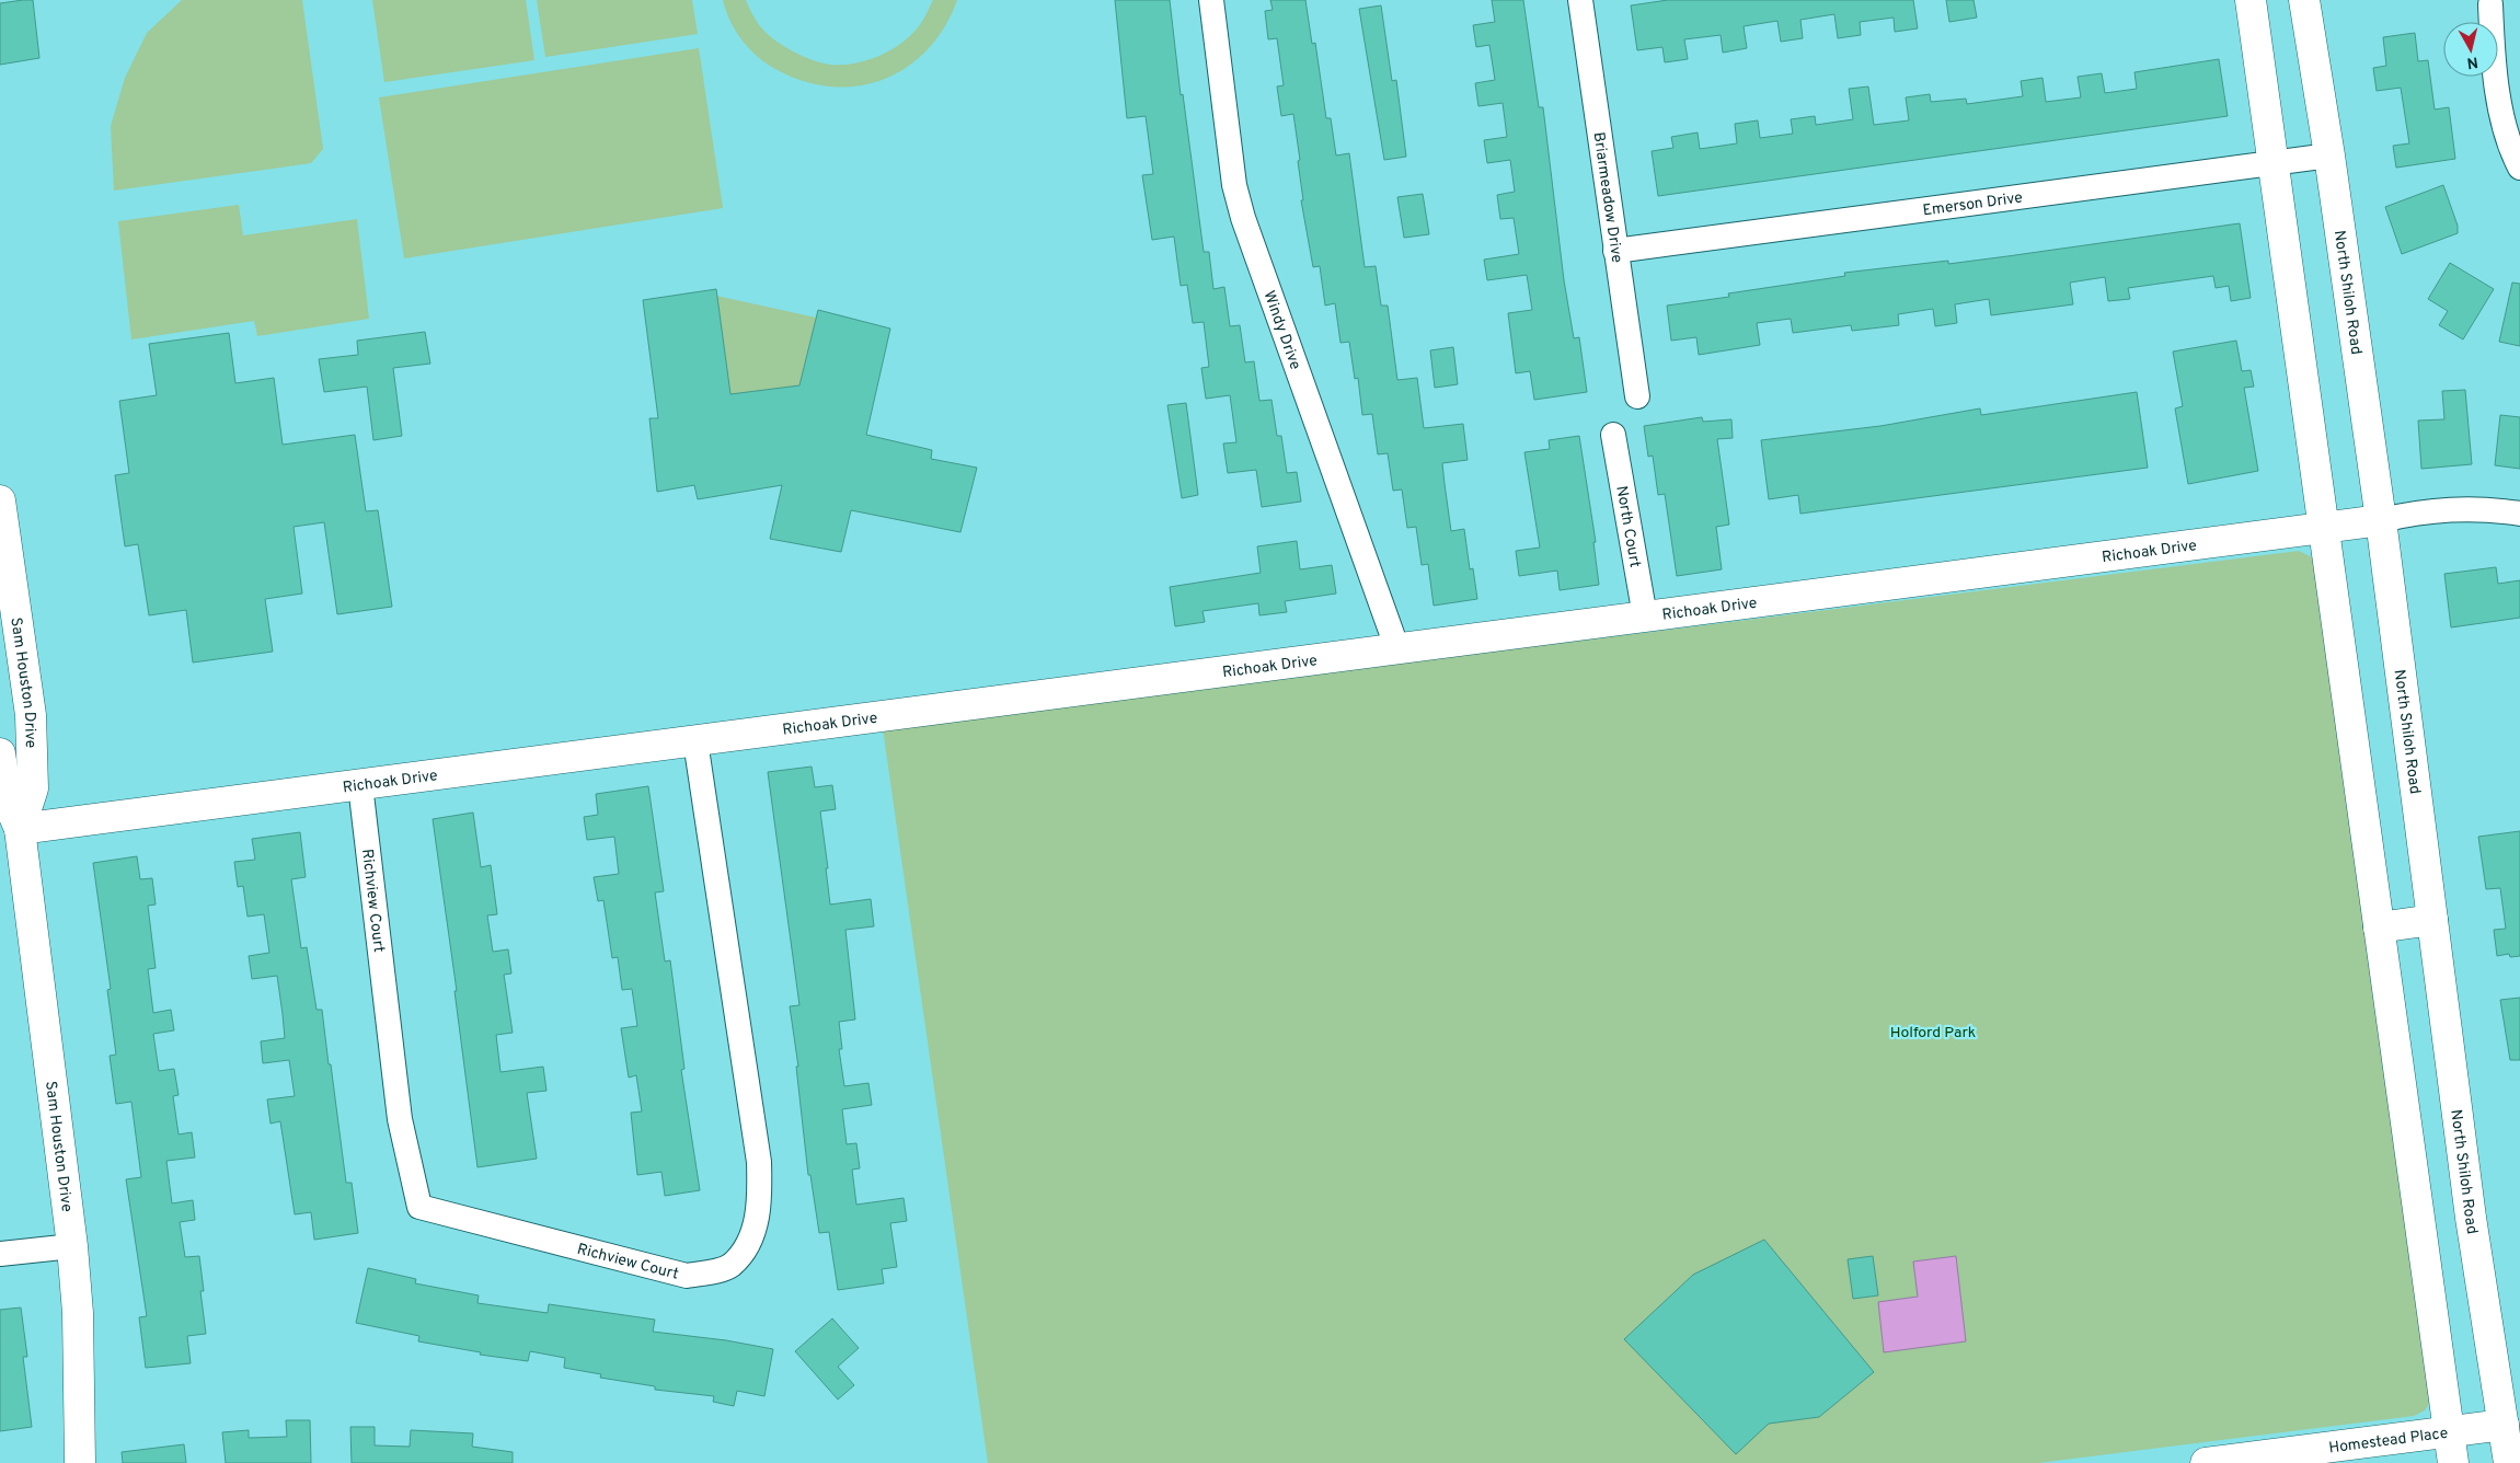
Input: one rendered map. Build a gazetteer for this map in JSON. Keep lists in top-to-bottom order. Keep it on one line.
{"streets":{"street":["Briarmeadow Drive","Emerson Drive","North Shiloh Road","Windy Drive","North Court","Richoak Drive","Sam Houston Drive","Richview Court","Homestead Place"]},"crossings":[["Briarmeadow Drive","Emerson Drive"],["Emerson Drive","North Shiloh Road"],["North Shiloh Road","Richoak Drive"],["North Shiloh Road","Homestead Place"],["Windy Drive","Richoak Drive"],["North Court","Richoak Drive"],["Richoak Drive","Sam Houston Drive"],["Richoak Drive","Richview Court"]],"parks":["Holford Park"],"north":"bottom"}
